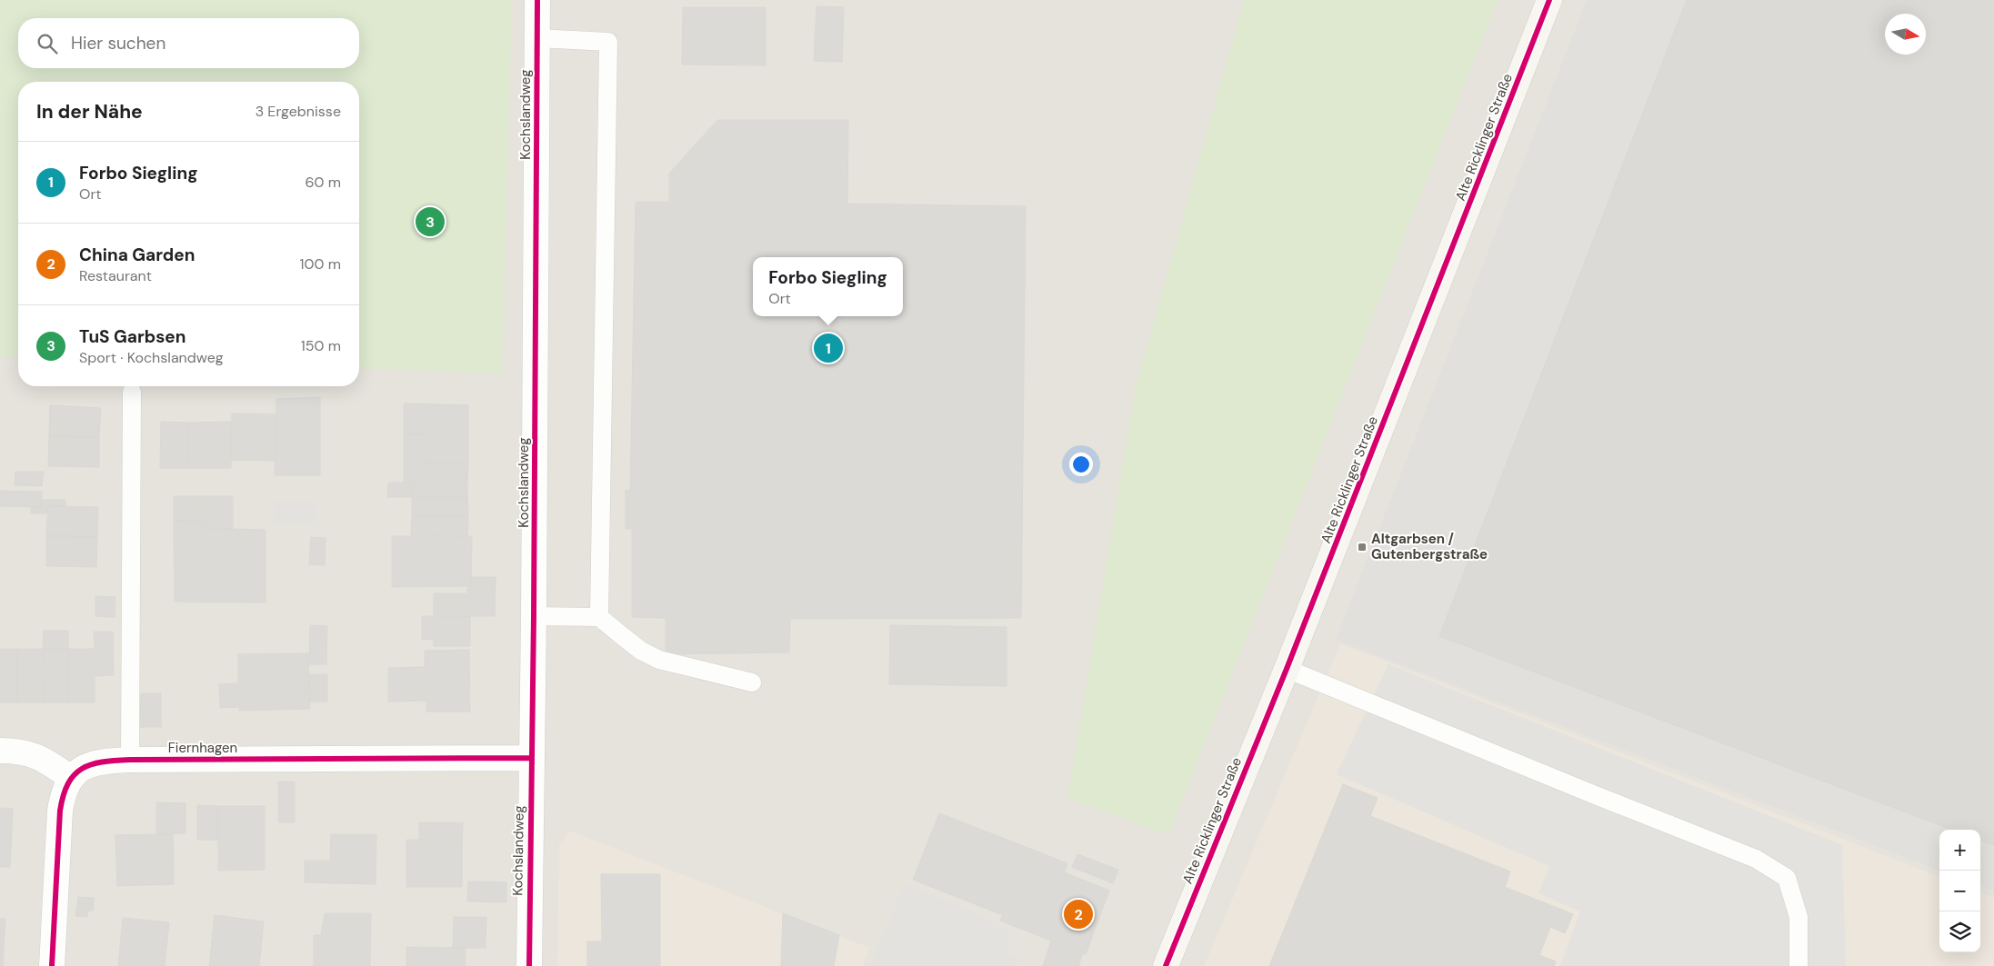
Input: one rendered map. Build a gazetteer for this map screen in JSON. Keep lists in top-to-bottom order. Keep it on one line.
{"streets":{"street":["Kochslandweg","Alte Ricklinger Straße","Fiernhagen"]},"crossings":[["Kochslandweg","Fiernhagen"]],"places":{"transit":["Altgarbsen / Gutenbergstraße"]},"north":"right","page":{"search":"Hier suchen","heading":["In der Nähe","3 Ergebnisse"],"list":[{"mark":"1","name":"Forbo Siegling","note":"Ort","value":"60 m"},{"mark":"2","name":"China Garden","note":"Restaurant","value":"100 m"},{"mark":"3","name":"TuS Garbsen","note":"Sport · Kochslandweg","value":"150 m"}],"pins":["3","1","2"],"popup":["Forbo Siegling","Ort"],"map_buttons":["+","−"]}}
